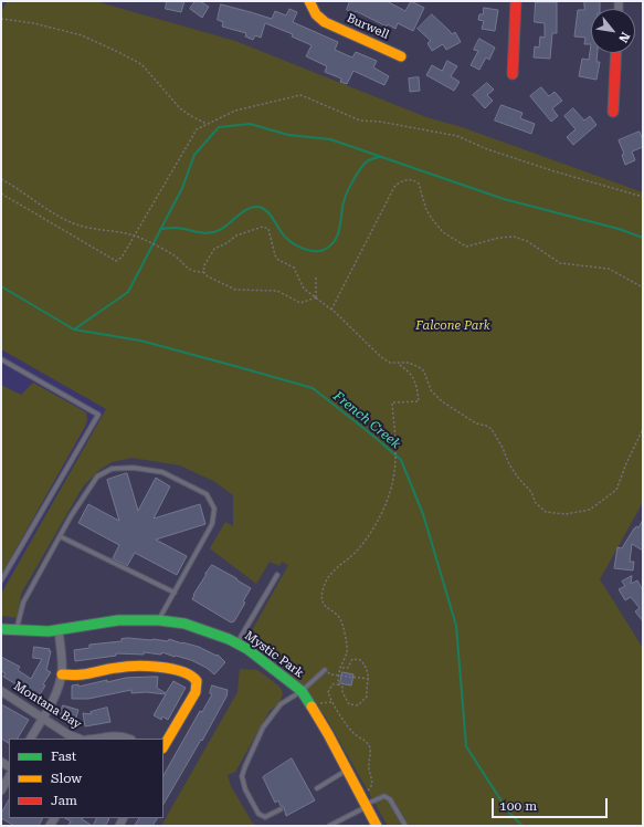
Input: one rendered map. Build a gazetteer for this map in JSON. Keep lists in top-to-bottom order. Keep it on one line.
{"streets":{"street":["Burwell","Mystic Park","Montana Bay"]},"water":["French Creek"],"parks":["Falcone Park"],"legend":["Fast","Slow","Jam"],"scale_bar":"100 m","north":"bottom right"}
